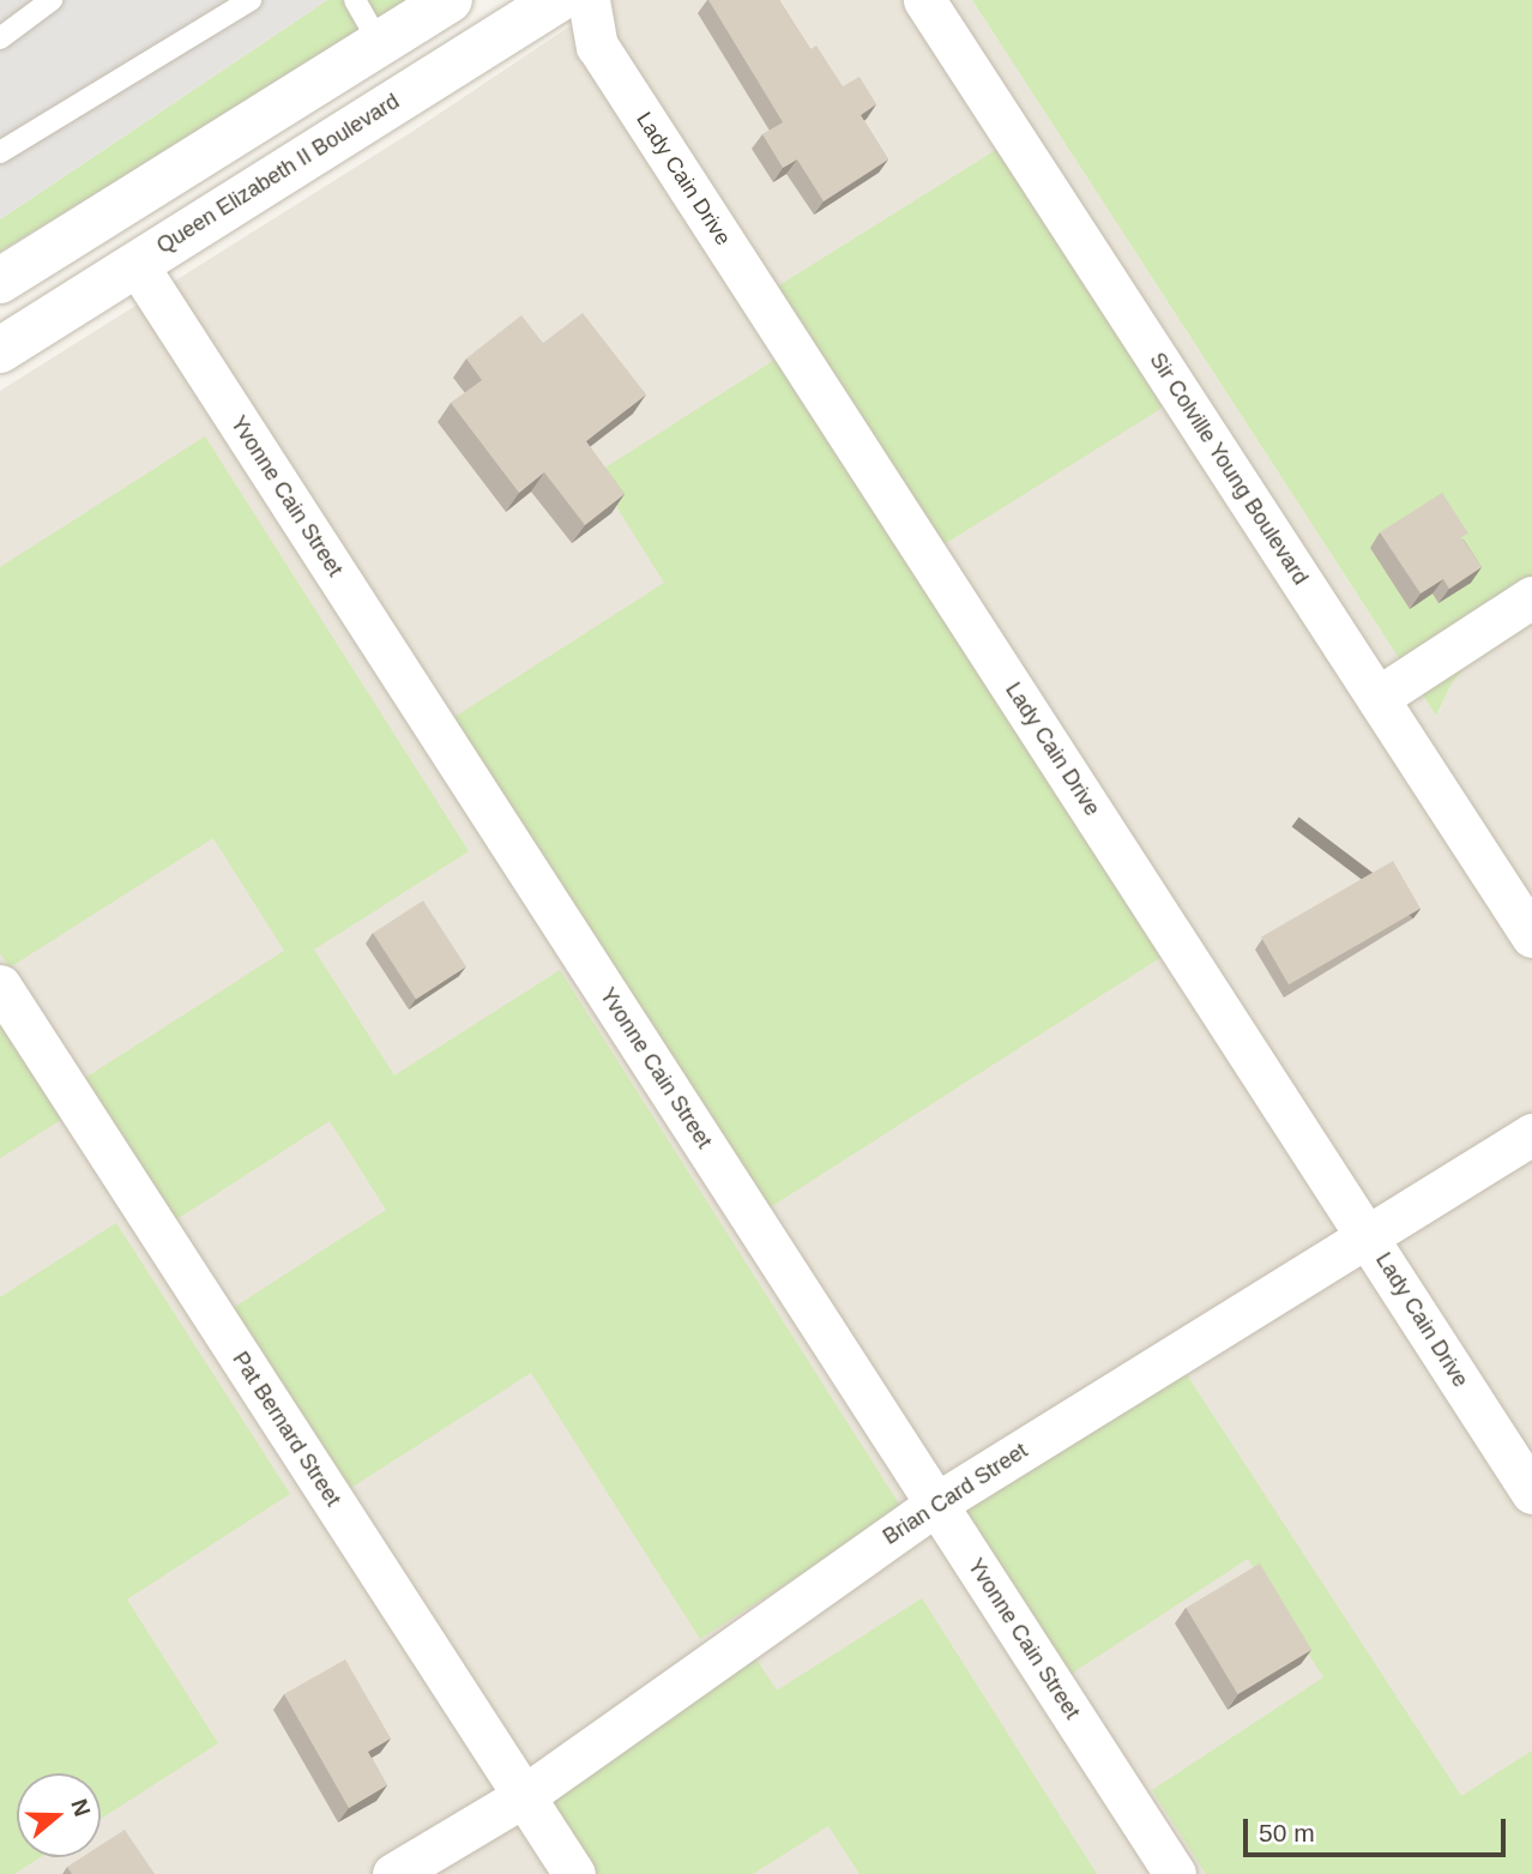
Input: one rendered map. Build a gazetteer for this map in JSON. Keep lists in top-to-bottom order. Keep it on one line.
{"streets":{"street":["Queen Elizabeth II Boulevard","Lady Cain Drive","Sir Colville Young Boulevard","Yvonne Cain Street","Pat Bernard Street","Brian Card Street"]},"crossings":[["Queen Elizabeth II Boulevard","Yvonne Cain Street"],["Lady Cain Drive","Brian Card Street"],["Yvonne Cain Street","Brian Card Street"],["Pat Bernard Street","Brian Card Street"]],"scale_bar":"50 m","north":"right"}
